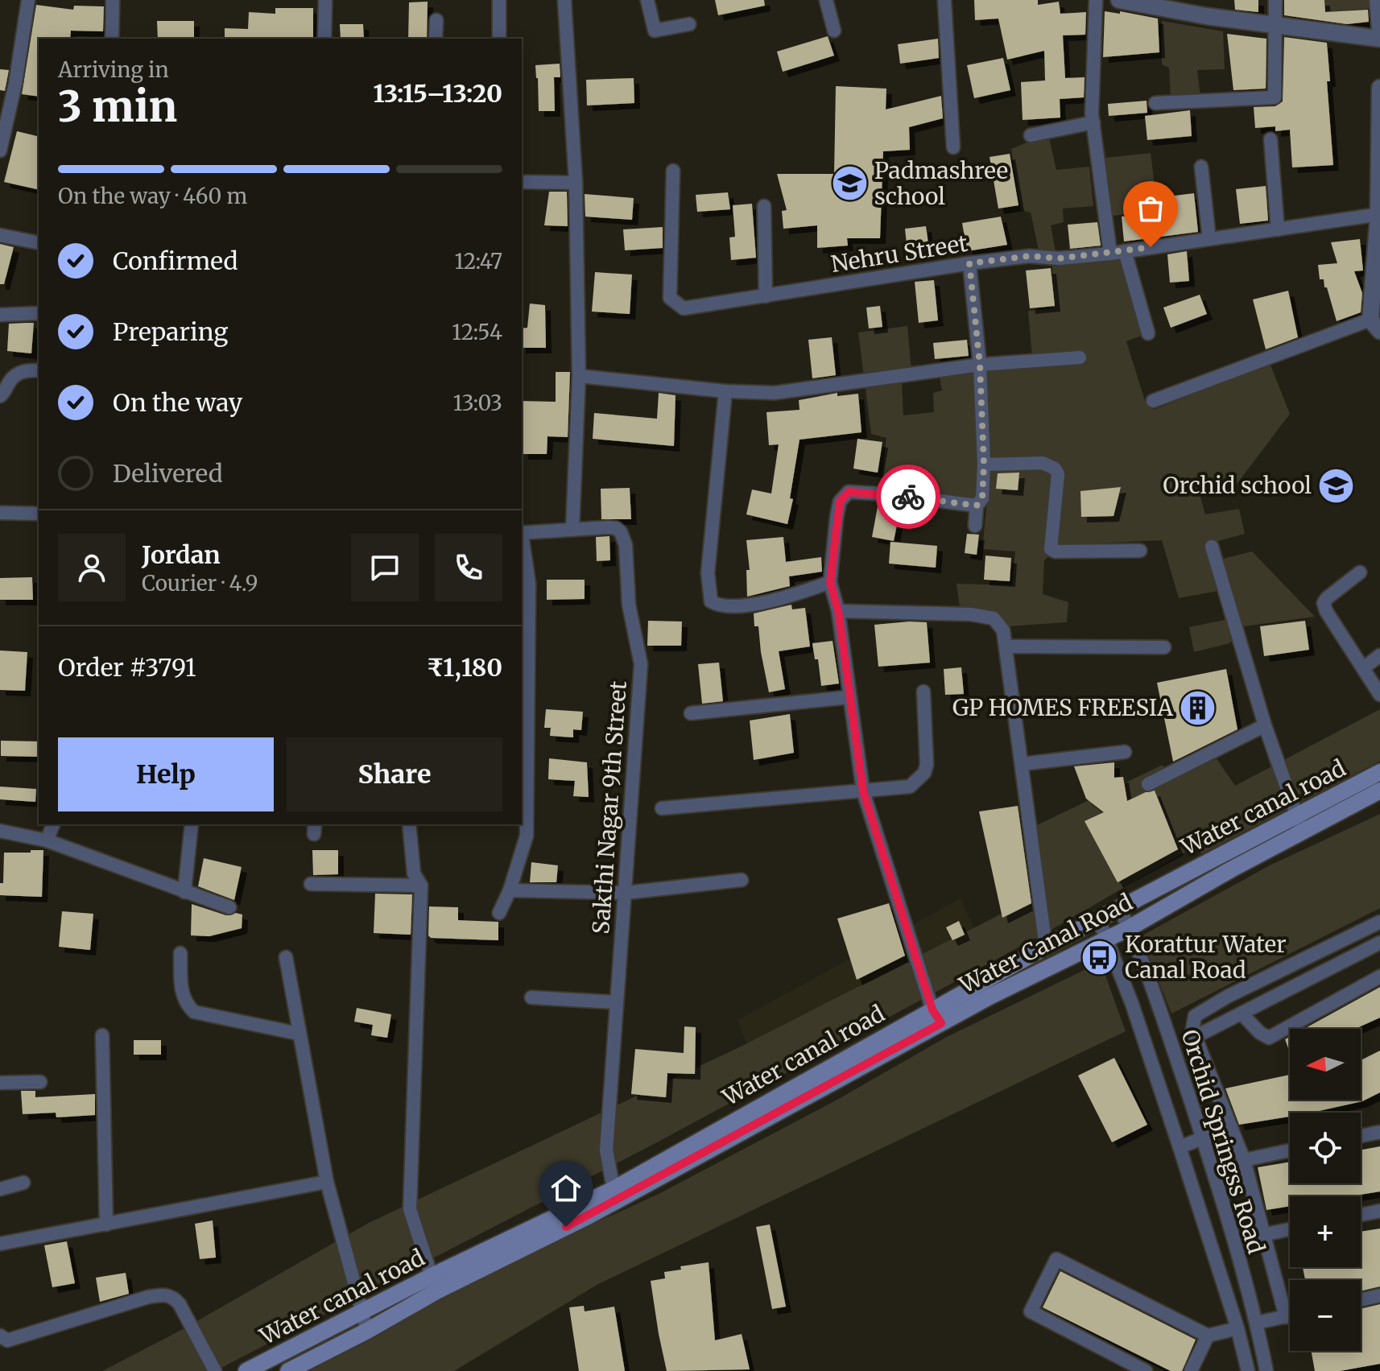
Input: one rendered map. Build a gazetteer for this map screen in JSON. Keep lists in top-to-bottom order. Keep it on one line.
{"streets":{"main road":["Water canal road","Water Canal Road"],"street":["Nehru Street","Sakthi Nagar 9th Street","Orchid Springss Road"]},"crossings":[["Sakthi Nagar 9th Street","Water canal road"],["Water canal road","Water Canal Road"],["Water canal road","Orchid Springss Road"],["Water Canal Road","Orchid Springss Road"]],"places":{"school or university":["Padmashree school","Orchid school"],"building":["GP HOMES FREESIA"],"bus stop":["Korattur Water Canal Road"]},"north":"left","page":{"heading":["3 min","Arriving in","13:15–13:20"],"panel":["Jordan","Courier · 4.9","Order #3791","₹1,180"],"bar":"On the way · 460 m","list":[["Confirmed","12:47"],["Preparing","12:54"],["On the way","13:03"],"Delivered"],"buttons":["Help","Share"],"map_buttons":["+","−"]}}
